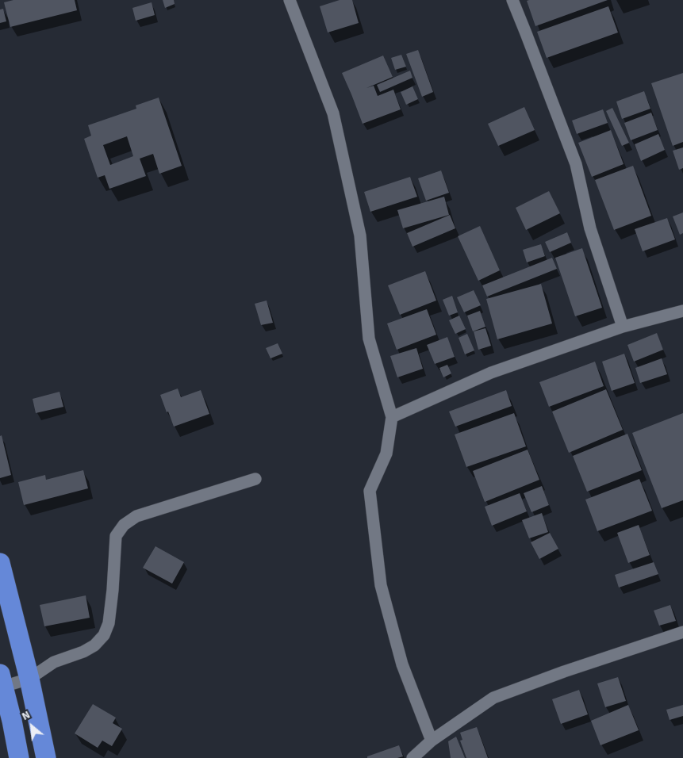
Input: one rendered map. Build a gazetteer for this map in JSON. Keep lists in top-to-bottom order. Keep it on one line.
{"north":"top left"}
